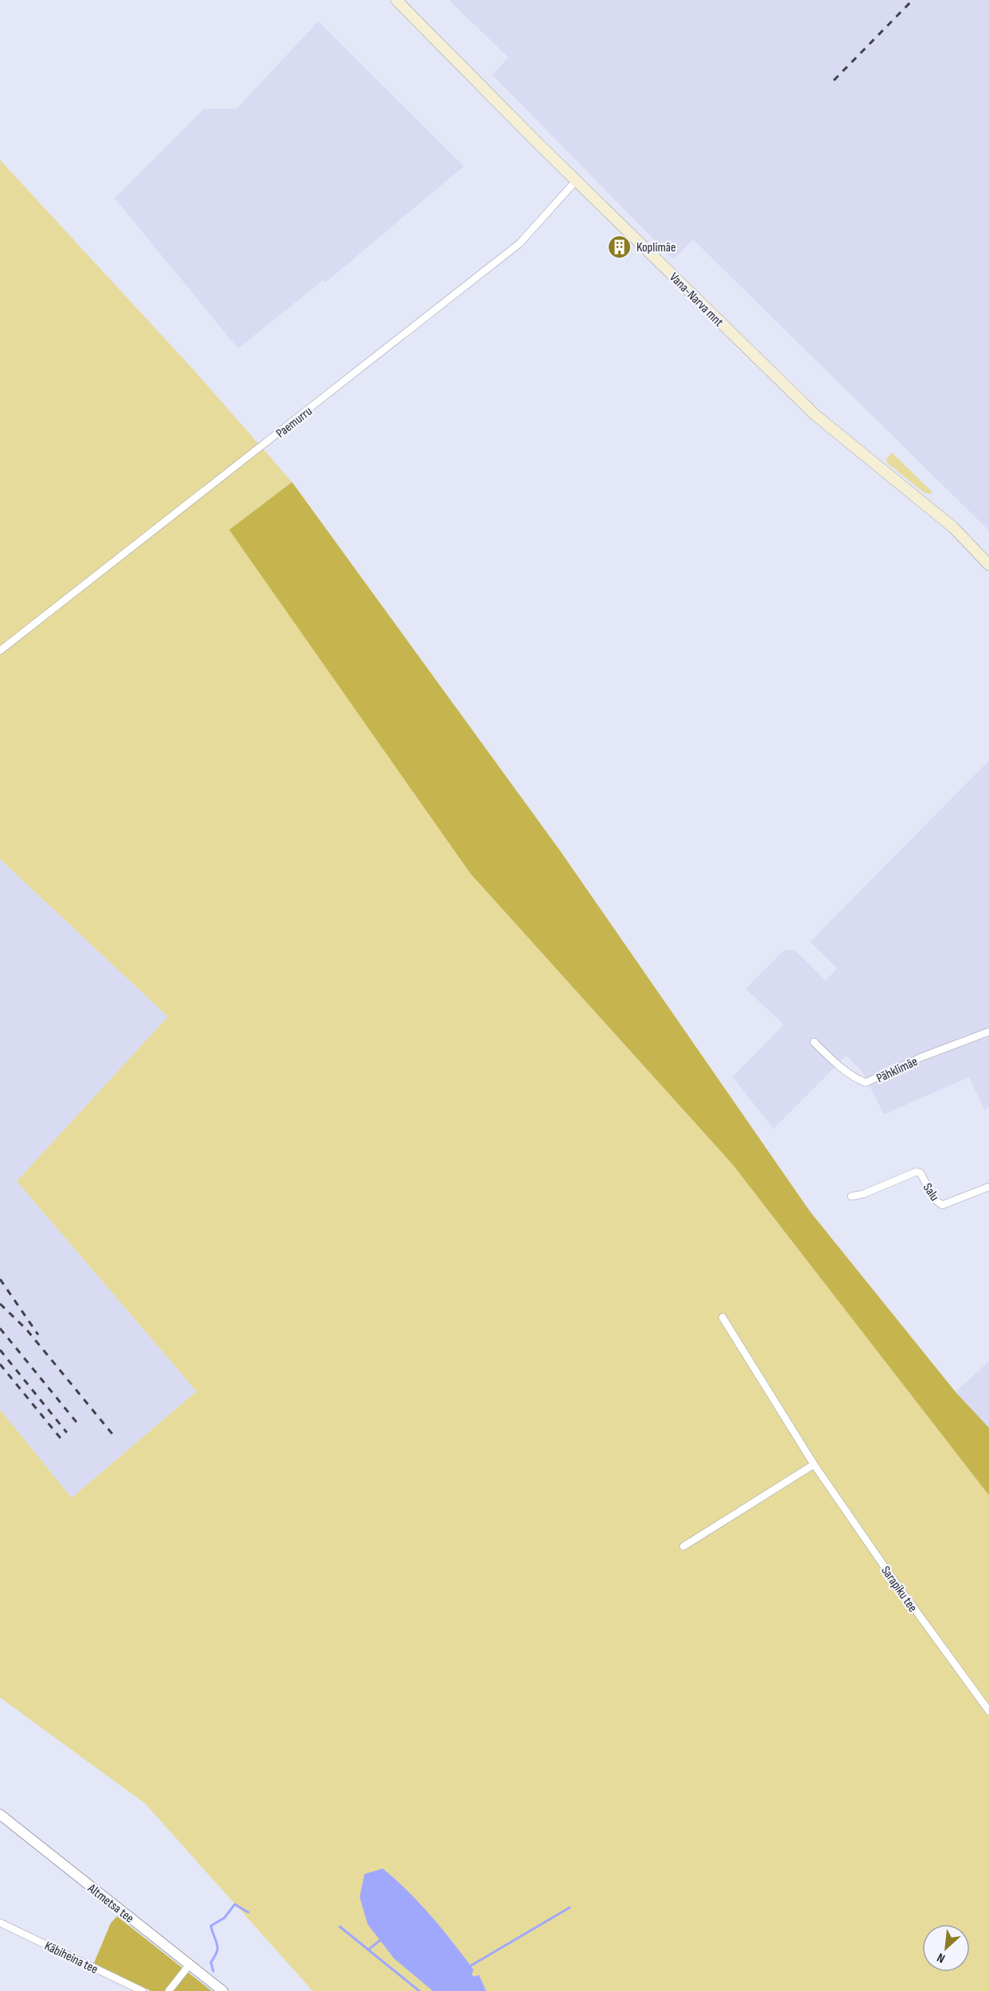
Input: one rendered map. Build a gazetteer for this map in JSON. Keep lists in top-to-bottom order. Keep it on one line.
{"streets":{"main road":["Vana-Narva mnt"],"street":["Paemurru","Pähklimäe","Salu","Sarapiku tee","Altmetsa tee","Käbiheina tee"]},"crossings":[["Vana-Narva mnt","Paemurru"]],"places":{"building":["Koplimäe"]},"north":"bottom left"}
